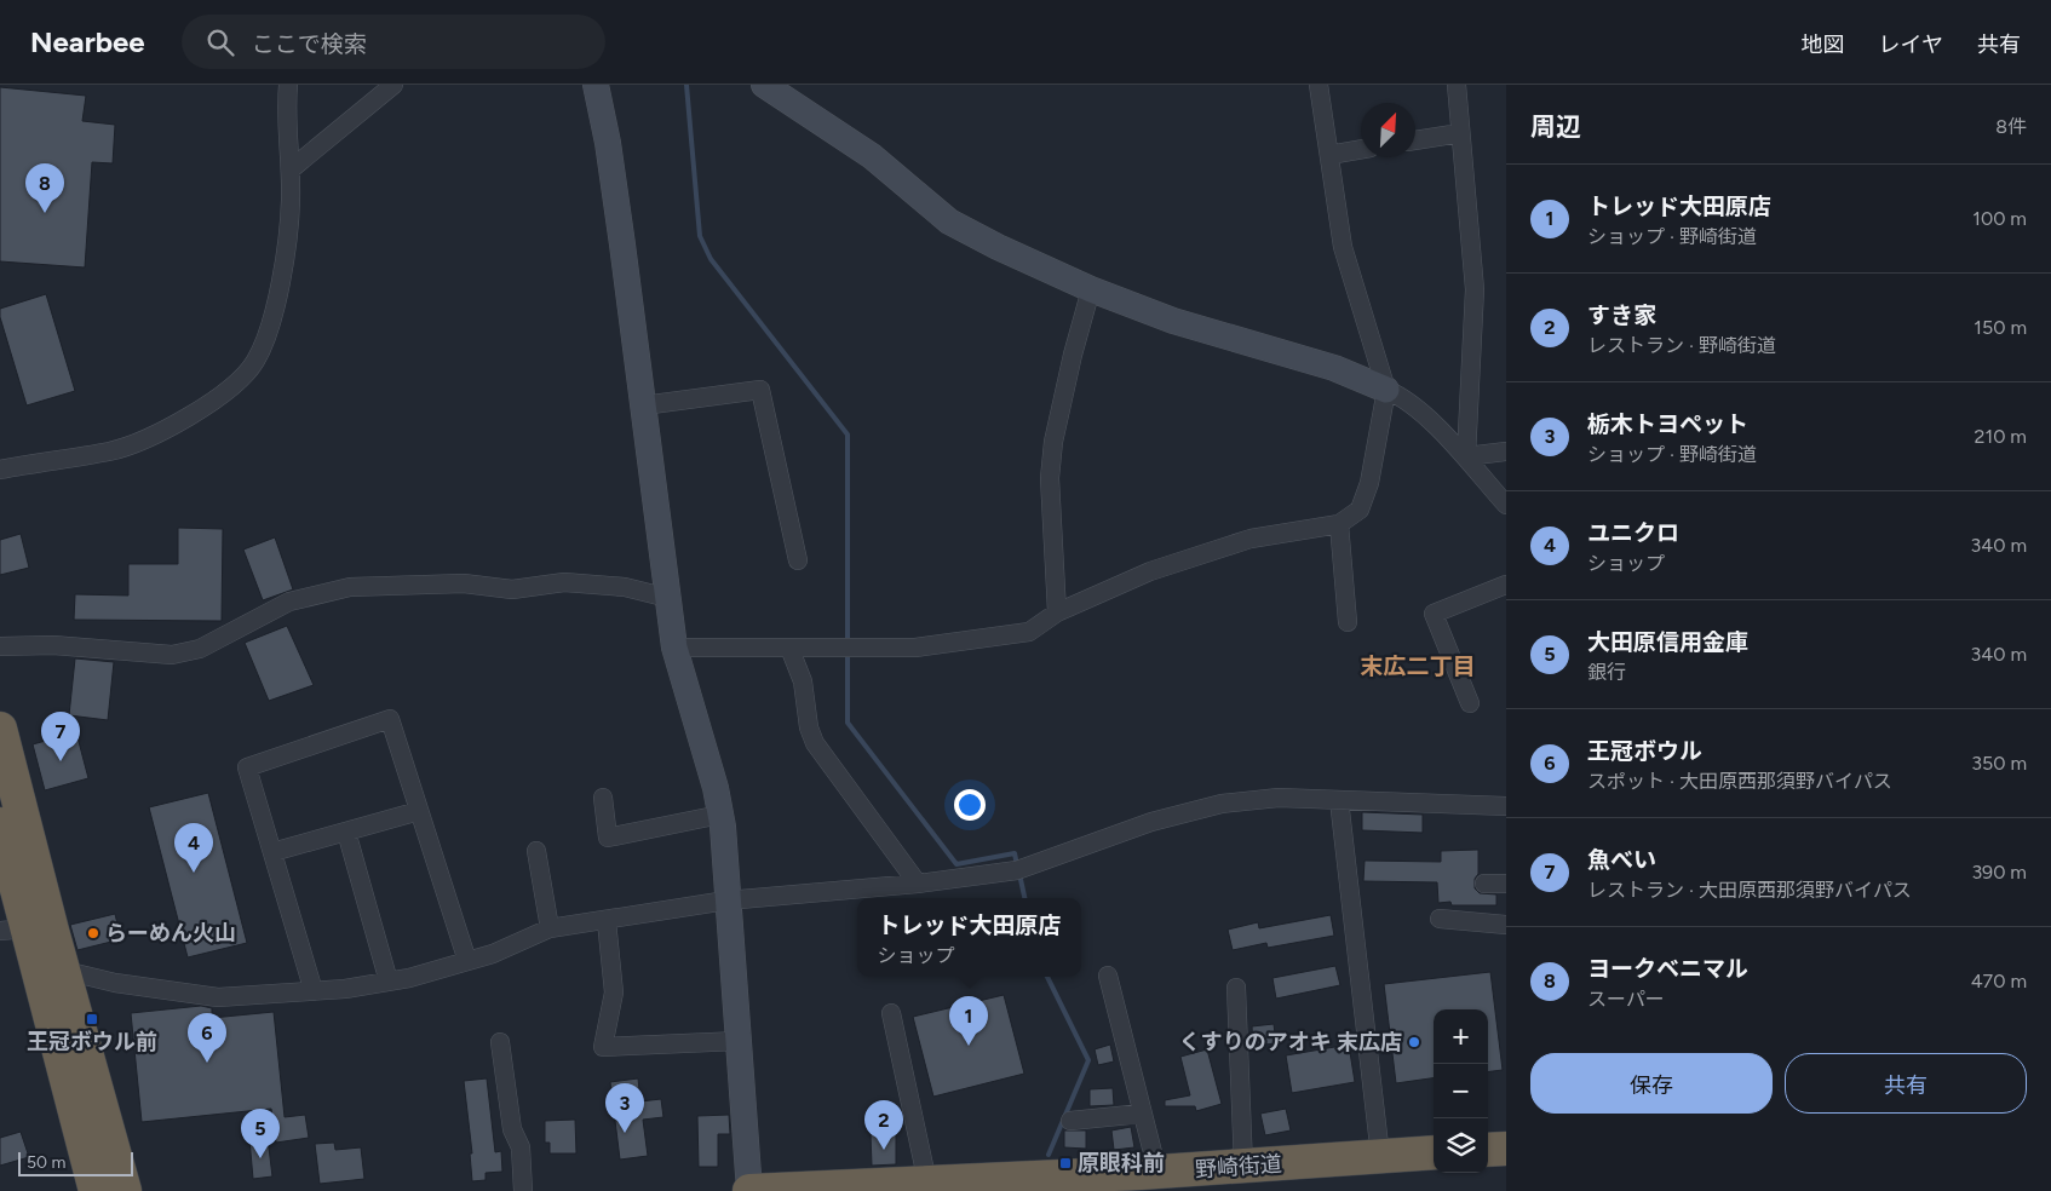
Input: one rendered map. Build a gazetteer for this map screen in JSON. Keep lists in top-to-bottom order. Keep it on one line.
{"streets":{"highway":["野崎街道"]},"districts":["末広二丁目"],"places":{"other":["らーめん火山","くすりのアオキ 末広店"],"transit":["王冠ボウル前","原眼科前"]},"scale_bar":"50 m","north":"top right","page":{"header":"Nearbee","search":"ここで検索","nav":["地図","レイヤ","共有"],"heading":["周辺","8件"],"pins":["8","7","4","1","6","3","2","5"],"list":[{"mark":"1","name":"トレッド大田原店","note":"ショップ · 野崎街道","value":"100 m"},{"mark":"2","name":"すき家","note":"レストラン · 野崎街道","value":"150 m"},{"mark":"3","name":"栃木トヨペット","note":"ショップ · 野崎街道","value":"210 m"},{"mark":"4","name":"ユニクロ","note":"ショップ","value":"340 m"},{"mark":"5","name":"大田原信用金庫","note":"銀行","value":"340 m"},{"mark":"6","name":"王冠ボウル","note":"スポット · 大田原西那須野バイパス","value":"350 m"},{"mark":"7","name":"魚べい","note":"レストラン · 大田原西那須野バイパス","value":"390 m"},{"mark":"8","name":"ヨークベニマル","note":"スーパー","value":"470 m"}],"popup":["トレッド大田原店","ショップ"],"map_buttons":["+","−"],"buttons":["保存","共有"],"scale":"50 m"}}
